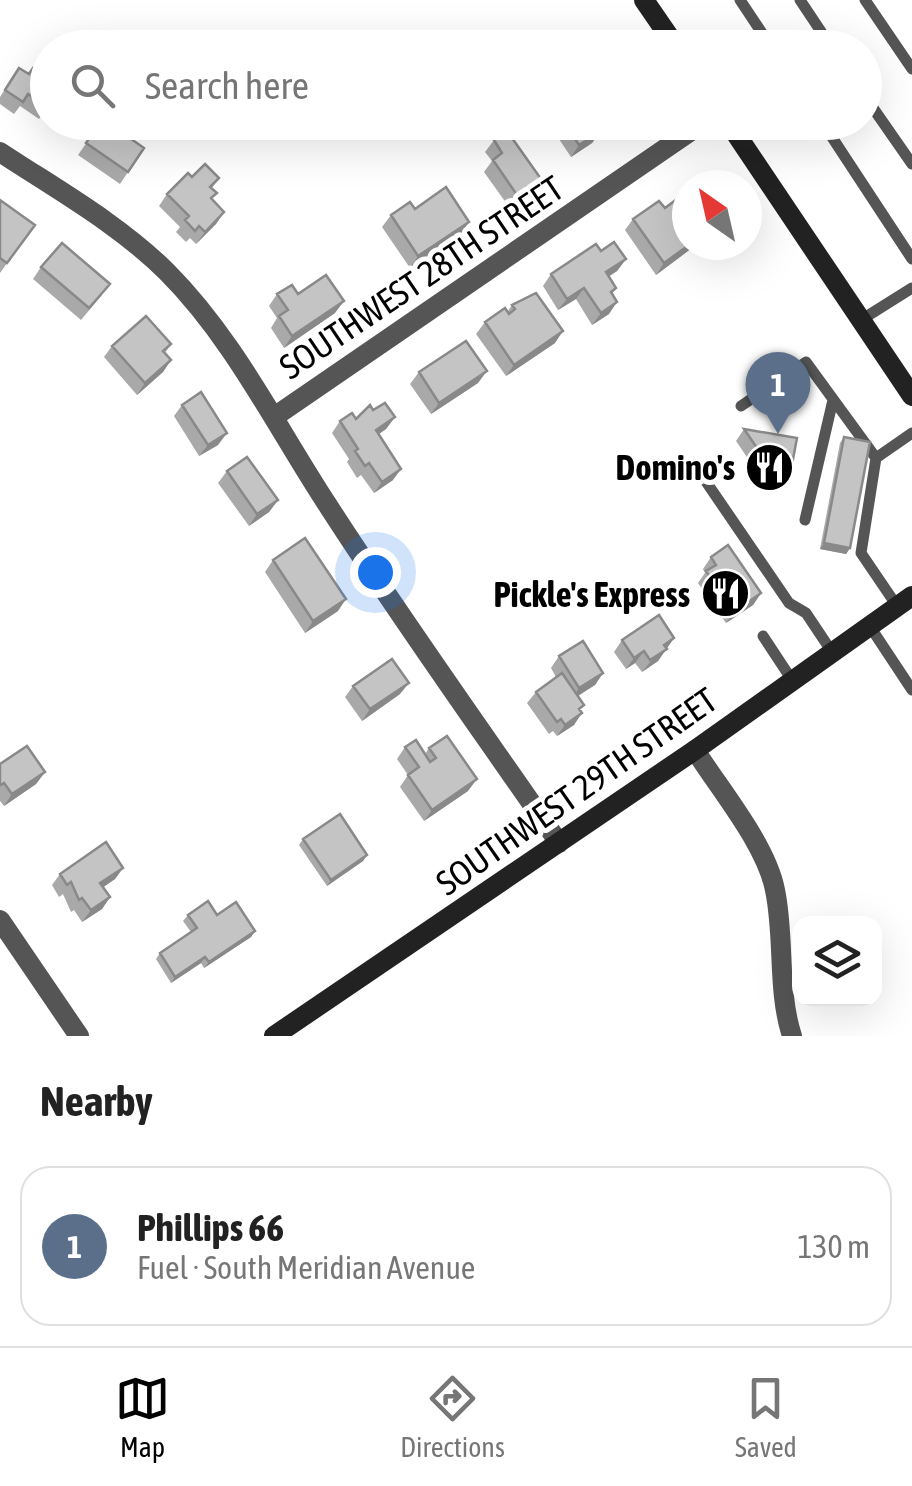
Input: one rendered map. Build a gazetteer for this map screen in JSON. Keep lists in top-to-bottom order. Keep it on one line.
{"streets":{"street":["SOUTHWEST 28TH STREET","SOUTHWEST 29TH STREET"]},"places":{"restaurant":["Domino's","Pickle's Express"]},"north":"top left","page":{"search":"Search here","pins":"1","heading":"Nearby","list":[{"mark":"1","name":"Phillips 66","note":"Fuel · South Meridian Avenue","value":"130 m"}],"nav":["Map","Directions","Saved"]}}
